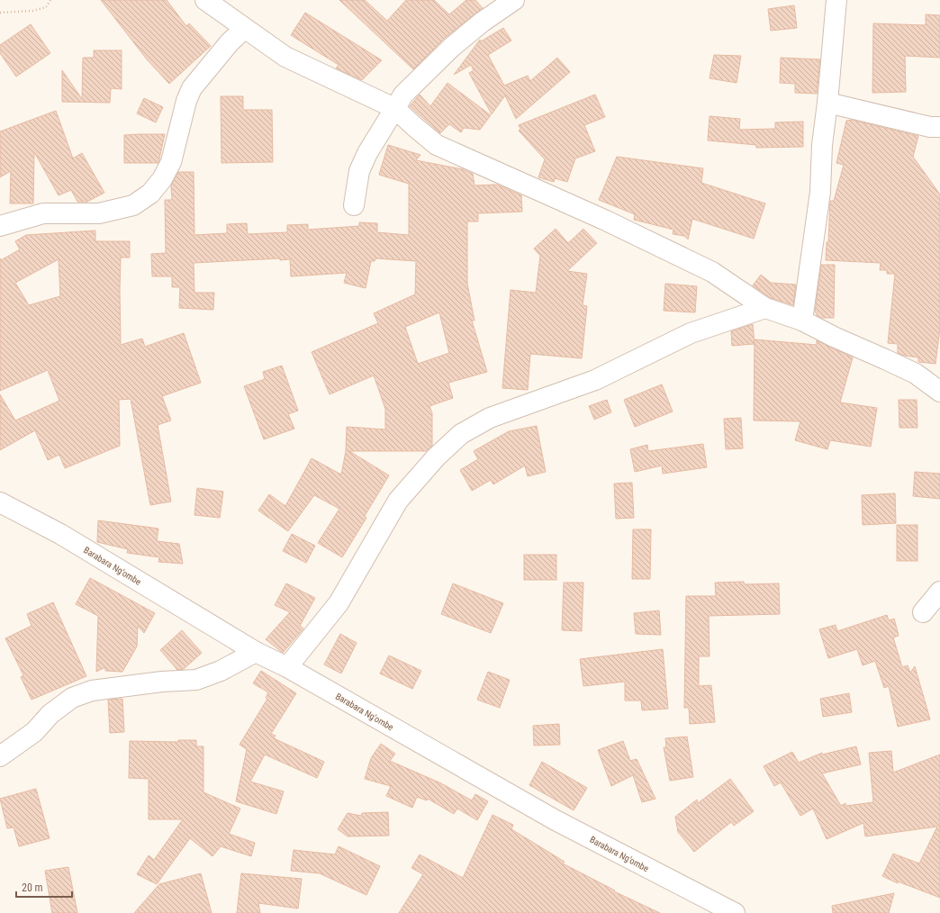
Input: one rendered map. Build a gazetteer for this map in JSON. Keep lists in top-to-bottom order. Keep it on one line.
{"streets":{"street":["Barabara Ng'ombe"]},"scale_bar":"20 m"}
